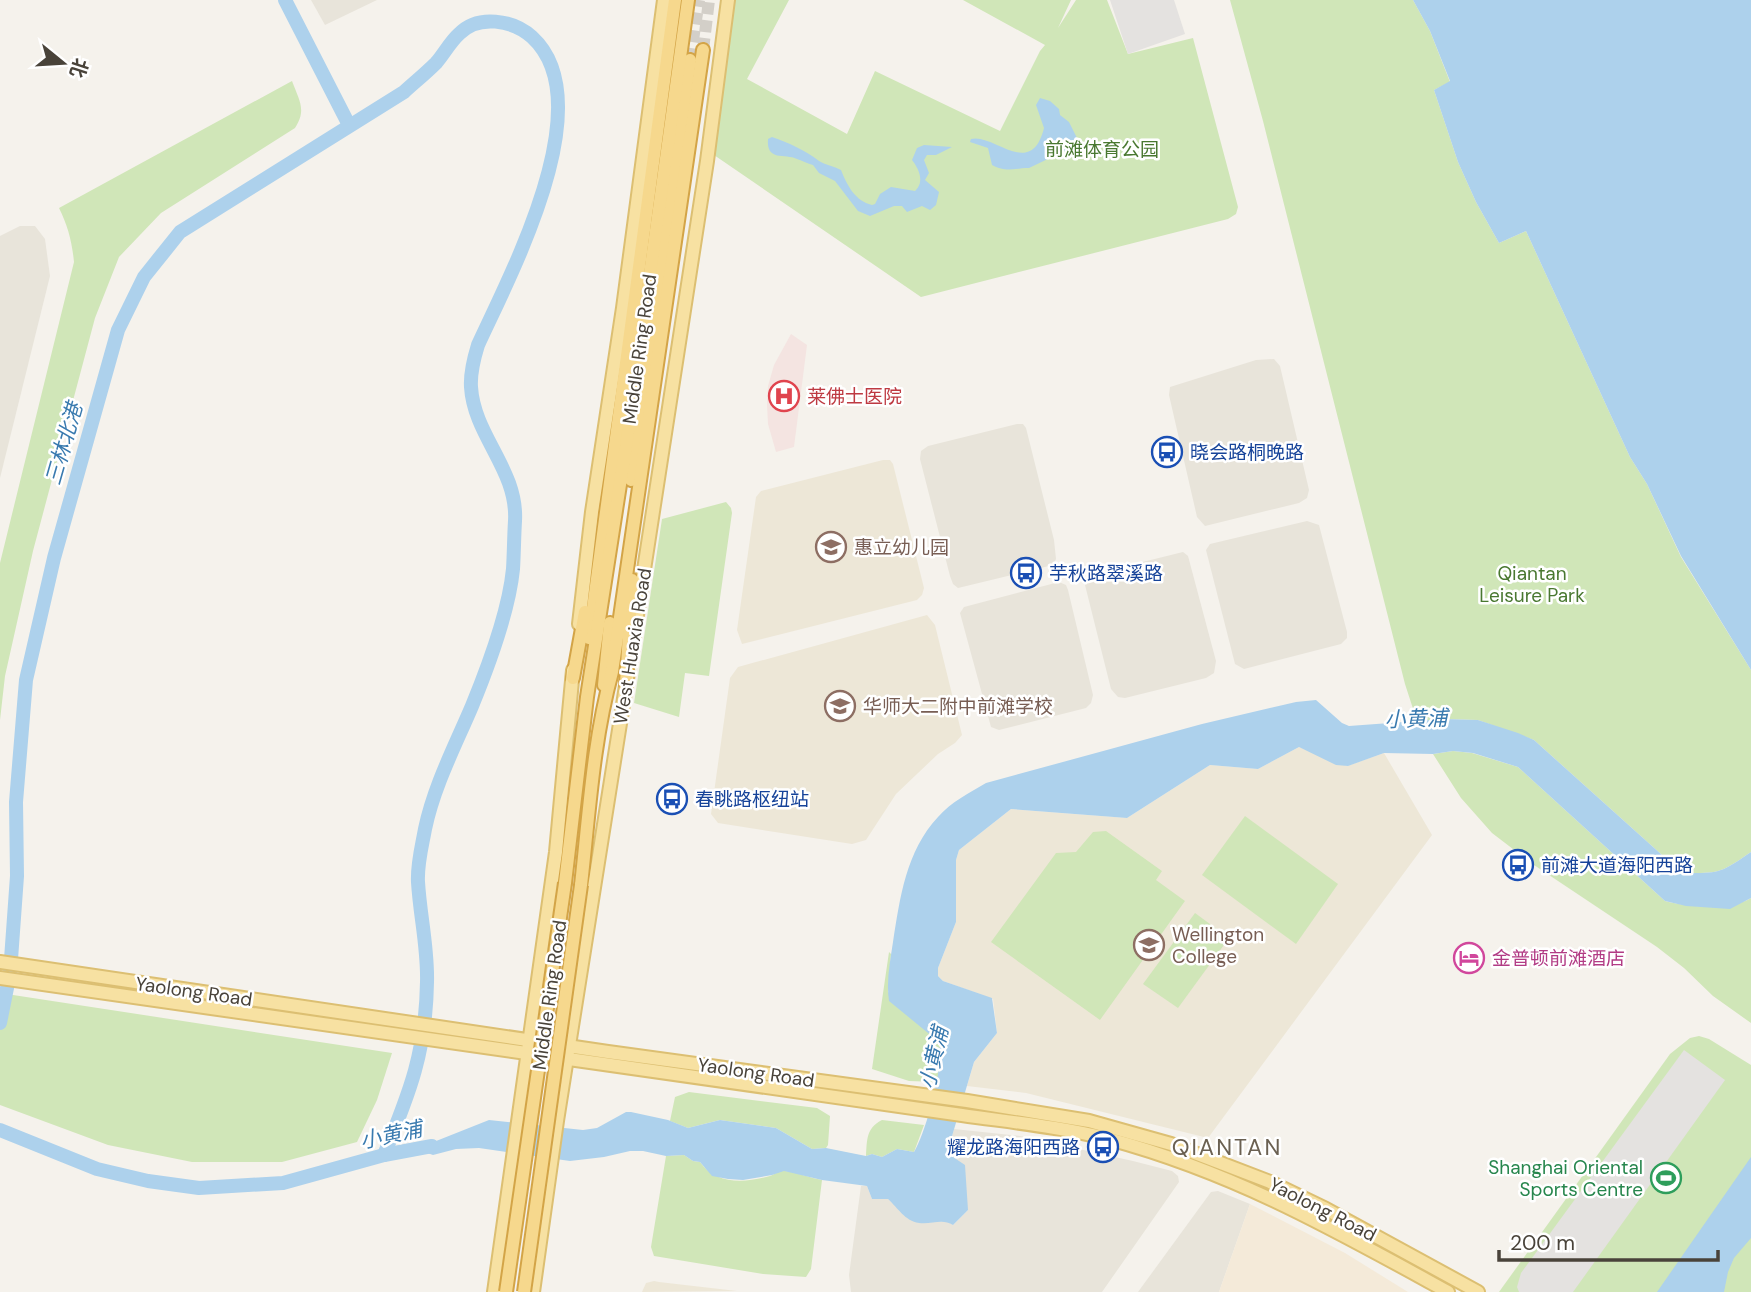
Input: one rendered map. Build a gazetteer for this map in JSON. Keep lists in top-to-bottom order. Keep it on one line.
{"streets":{"highway":["Middle Ring Road"],"main road":["West Huaxia Road","Yaolong Road"]},"crossings":[["West Huaxia Road","Yaolong Road"]],"districts":["QIANTAN"],"water":["三林北港","小黄浦"],"parks":["前滩体育公园","Qiantan Leisure Park"],"places":{"hospital":["莱佛士医院"],"bus stop":["晓会路桐晚路","芋秋路翠溪路","春眺路枢纽站","前滩大道海阳西路","耀龙路海阳西路"],"school or university":["惠立幼儿园","华师大二附中前滩学校","Wellington College"],"hotel":["金普顿前滩酒店"],"sports":["Shanghai Oriental Sports Centre"]},"scale_bar":"200 m","north":"right"}
